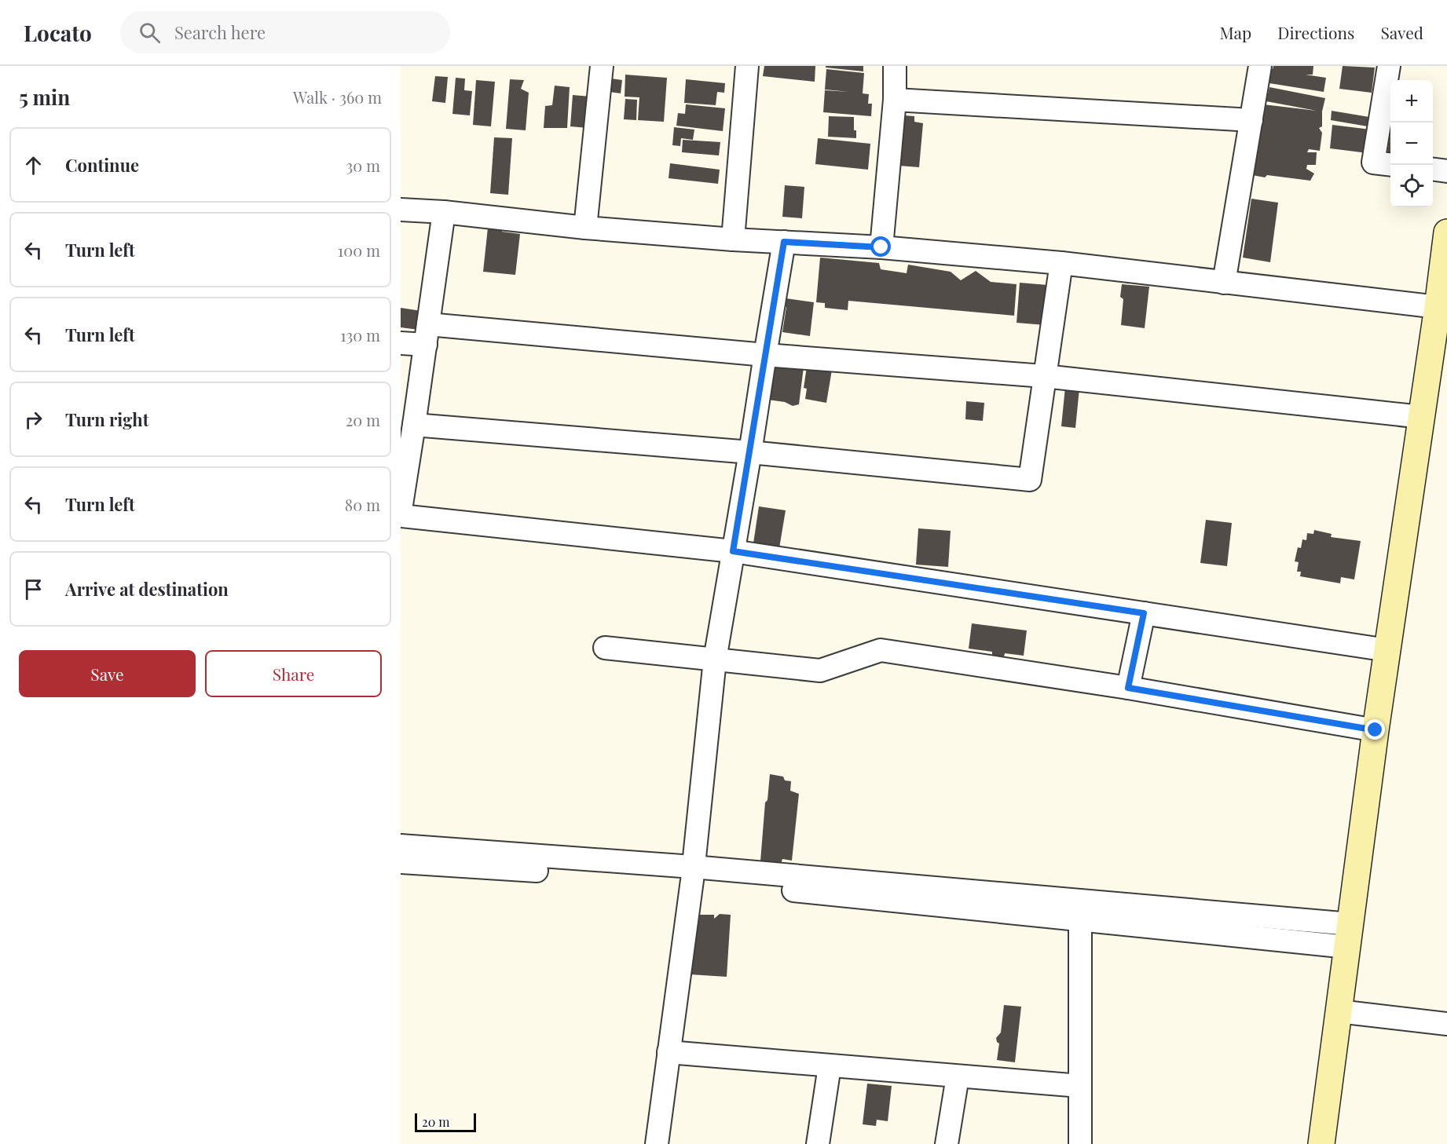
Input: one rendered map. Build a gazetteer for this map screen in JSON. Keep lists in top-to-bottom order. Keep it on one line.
{"scale_bar":"20 m","page":{"header":"Locato","search":"Search here","nav":["Map","Directions","Saved"],"heading":["5 min","Walk · 360 m"],"map_buttons":["+","−"],"list":[["Continue","30 m"],["Turn left","100 m"],["Turn left","130 m"],["Turn right","20 m"],["Turn left","80 m"],"Arrive at destination"],"buttons":["Save","Share"],"scale":"20 m"}}
